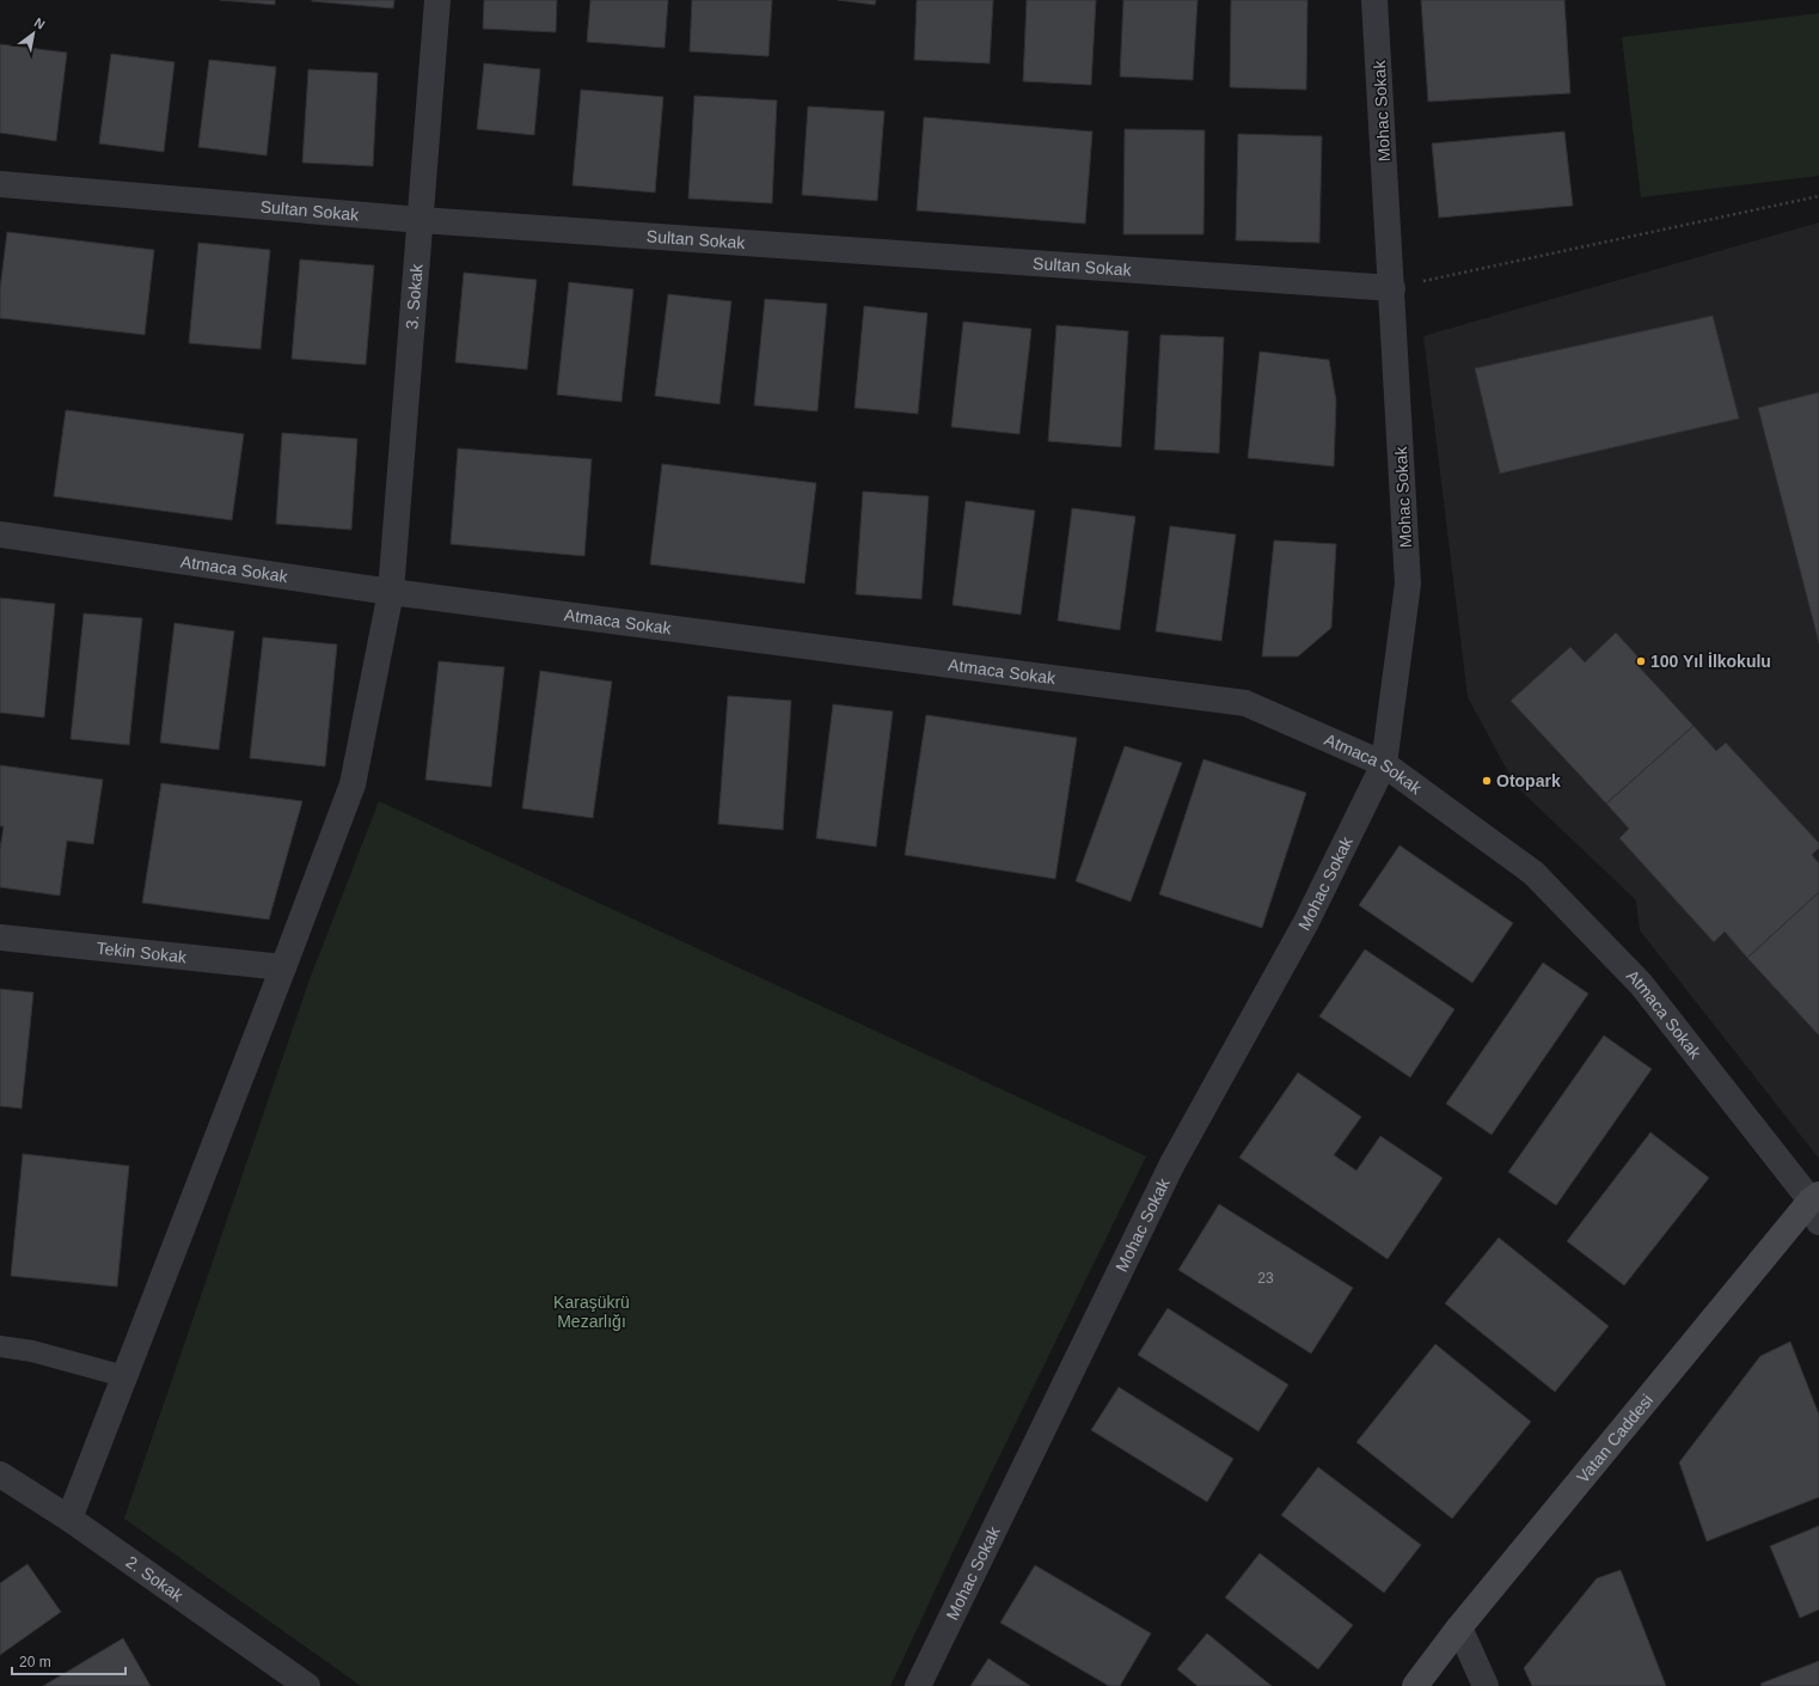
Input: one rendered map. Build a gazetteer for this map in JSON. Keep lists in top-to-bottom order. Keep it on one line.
{"streets":{"main road":["Vatan Caddesi"],"street":["Mohac Sokak","Sultan Sokak","3. Sokak","Atmaca Sokak","Tekin Sokak","2. Sokak"]},"crossings":[["Mohac Sokak","Sultan Sokak"],["Mohac Sokak","Atmaca Sokak"],["Sultan Sokak","3. Sokak"],["3. Sokak","Atmaca Sokak"],["3. Sokak","Tekin Sokak"],["3. Sokak","2. Sokak"],["Atmaca Sokak","Vatan Caddesi"]],"parks":["Karaşükrü Mezarlığı"],"places":["100 Yıl İlkokulu","Otopark"],"house_numbers":["23"],"scale_bar":"20 m","north":"top right"}
